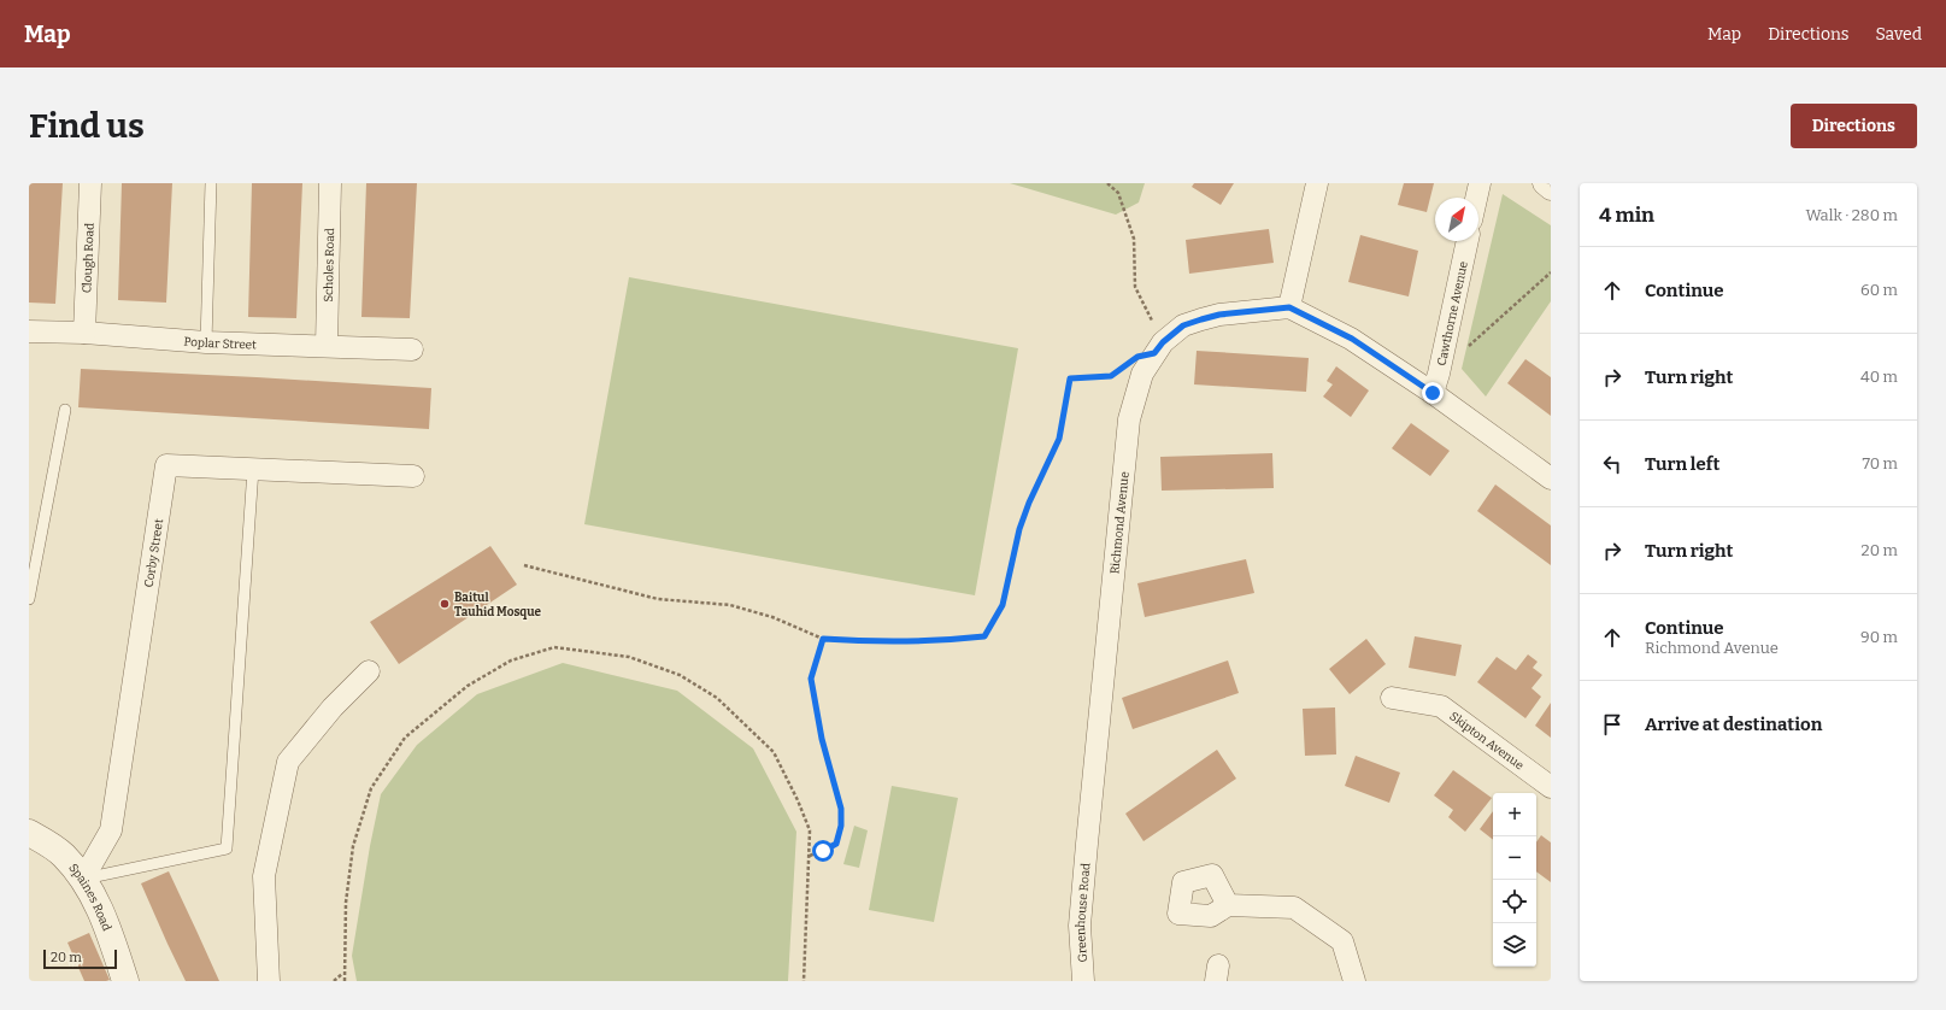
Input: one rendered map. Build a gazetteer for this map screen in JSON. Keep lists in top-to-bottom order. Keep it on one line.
{"streets":{"street":["Clough Road","Scholes Road","Cawthorne Avenue","Poplar Street","Richmond Avenue","Corby Street","Skipton Avenue","Spaines Road","Greenhouse Road"]},"crossings":[["Clough Road","Poplar Street"],["Scholes Road","Poplar Street"],["Richmond Avenue","Greenhouse Road"],["Corby Street","Spaines Road"]],"places":["Baitul Tauhid Mosque"],"scale_bar":"20 m","north":"top right","page":{"header":"Map","nav":["Map","Directions","Saved"],"buttons":"Directions","title":"Find us","heading":["4 min","Walk · 280 m"],"list":[["Continue","60 m"],["Turn right","40 m"],["Turn left","70 m"],["Turn right","20 m"],["Continue","Richmond Avenue","90 m"],"Arrive at destination"],"map_buttons":["+","−"],"scale":"20 m"}}
